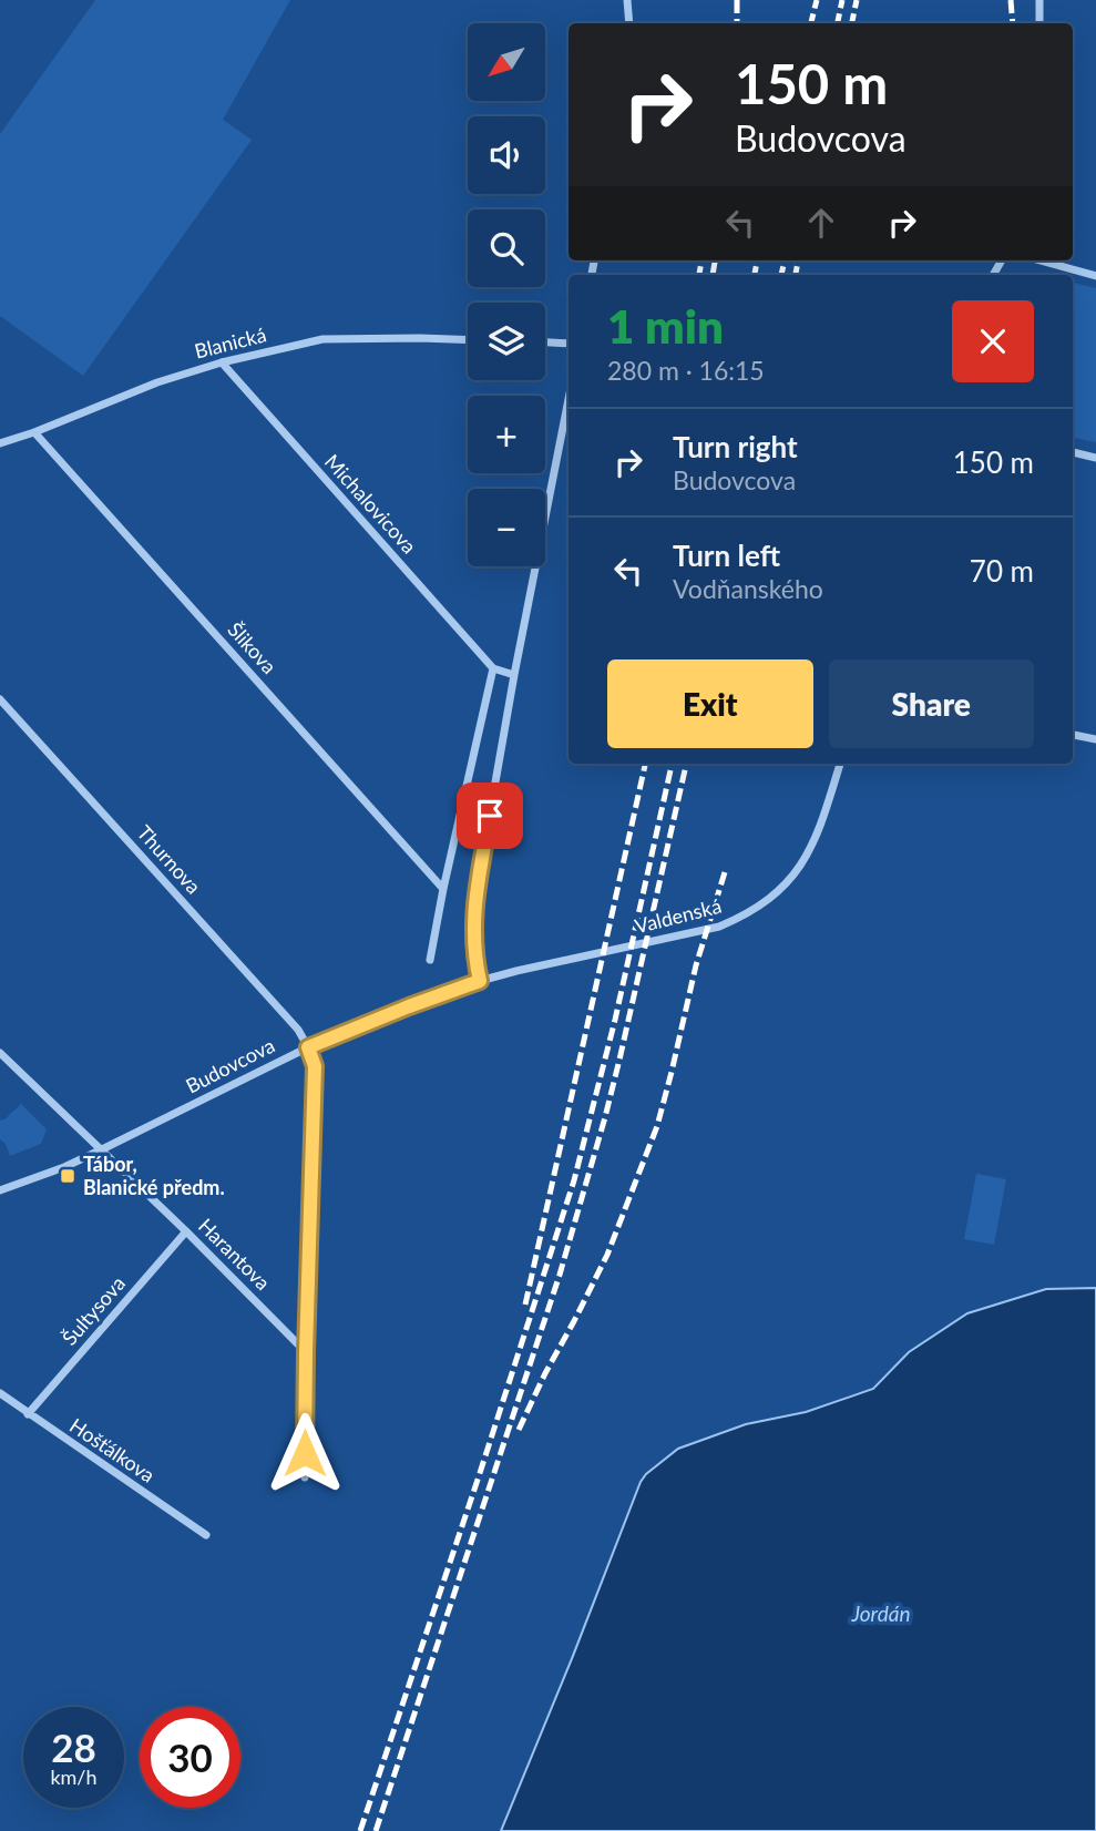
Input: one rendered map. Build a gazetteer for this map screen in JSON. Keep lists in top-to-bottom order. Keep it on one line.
{"streets":{"street":["Blanická","Michalovicova","Šlikova","Thurnova","Valdenská","Budovcova","Harantova","Šultysova","Hošťálkova"]},"crossings":[["Blanická","Michalovicova"],["Blanická","Šlikova"],["Thurnova","Budovcova"],["Valdenská","Budovcova"],["Budovcova","Harantova"],["Harantova","Šultysova"],["Šultysova","Hošťálkova"]],"water":["Jordán"],"places":{"transit":["Tábor, Blanické předm."]},"north":"bottom left","page":{"map_buttons":["+","−"],"turn":["150 m","Budovcova"],"heading":["1 min","280 m · 16:15"],"list":[{"name":"Turn right","note":"Budovcova","value":"150 m"},{"name":"Turn left","note":"Vodňanského","value":"70 m"}],"buttons":["Exit","Share"],"speed":"28 km/h","limit":"30"}}
